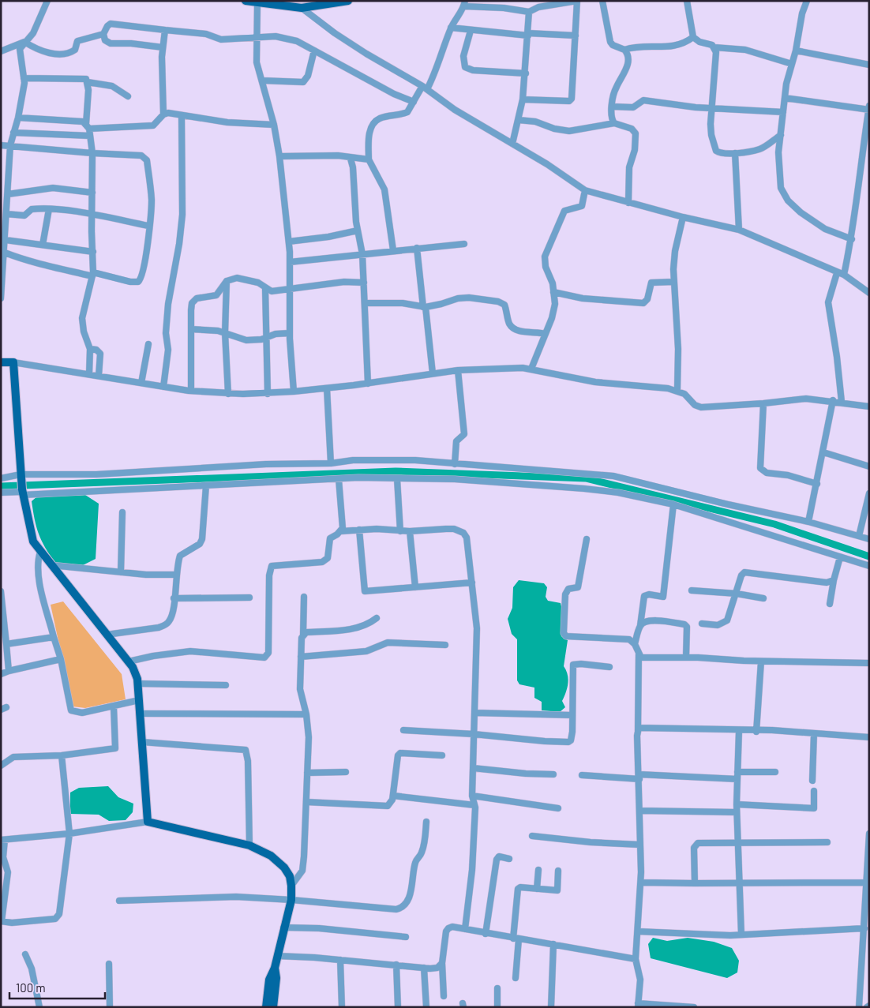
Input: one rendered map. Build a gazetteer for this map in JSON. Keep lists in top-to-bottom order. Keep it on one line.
{"scale_bar":"100 m"}
